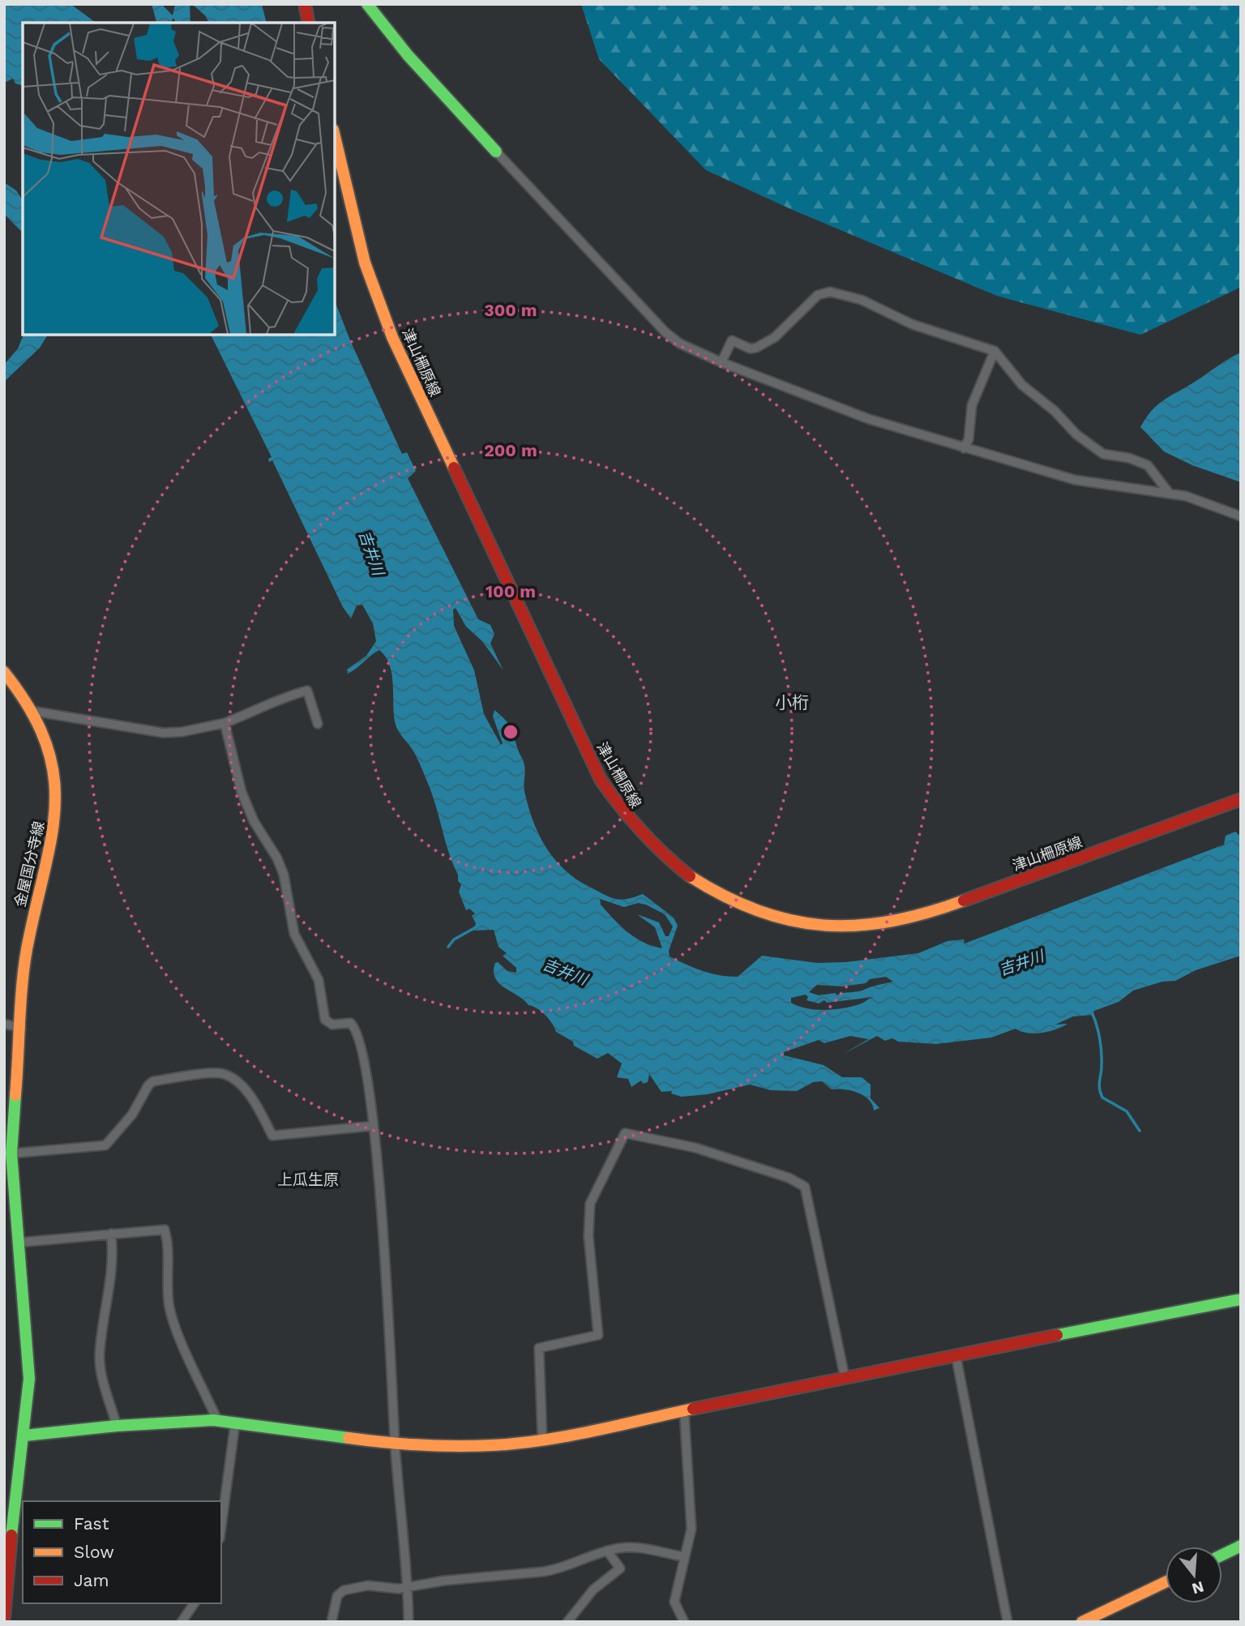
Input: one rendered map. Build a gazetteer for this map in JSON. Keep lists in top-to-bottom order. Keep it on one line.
{"streets":{"main road":["津山柵原線","金屋国分寺線"]},"districts":["小桁","上瓜生原"],"water":["吉井川"],"legend":["Fast","Slow","Jam"],"north":"bottom","rings":["300 m","200 m","100 m"]}
